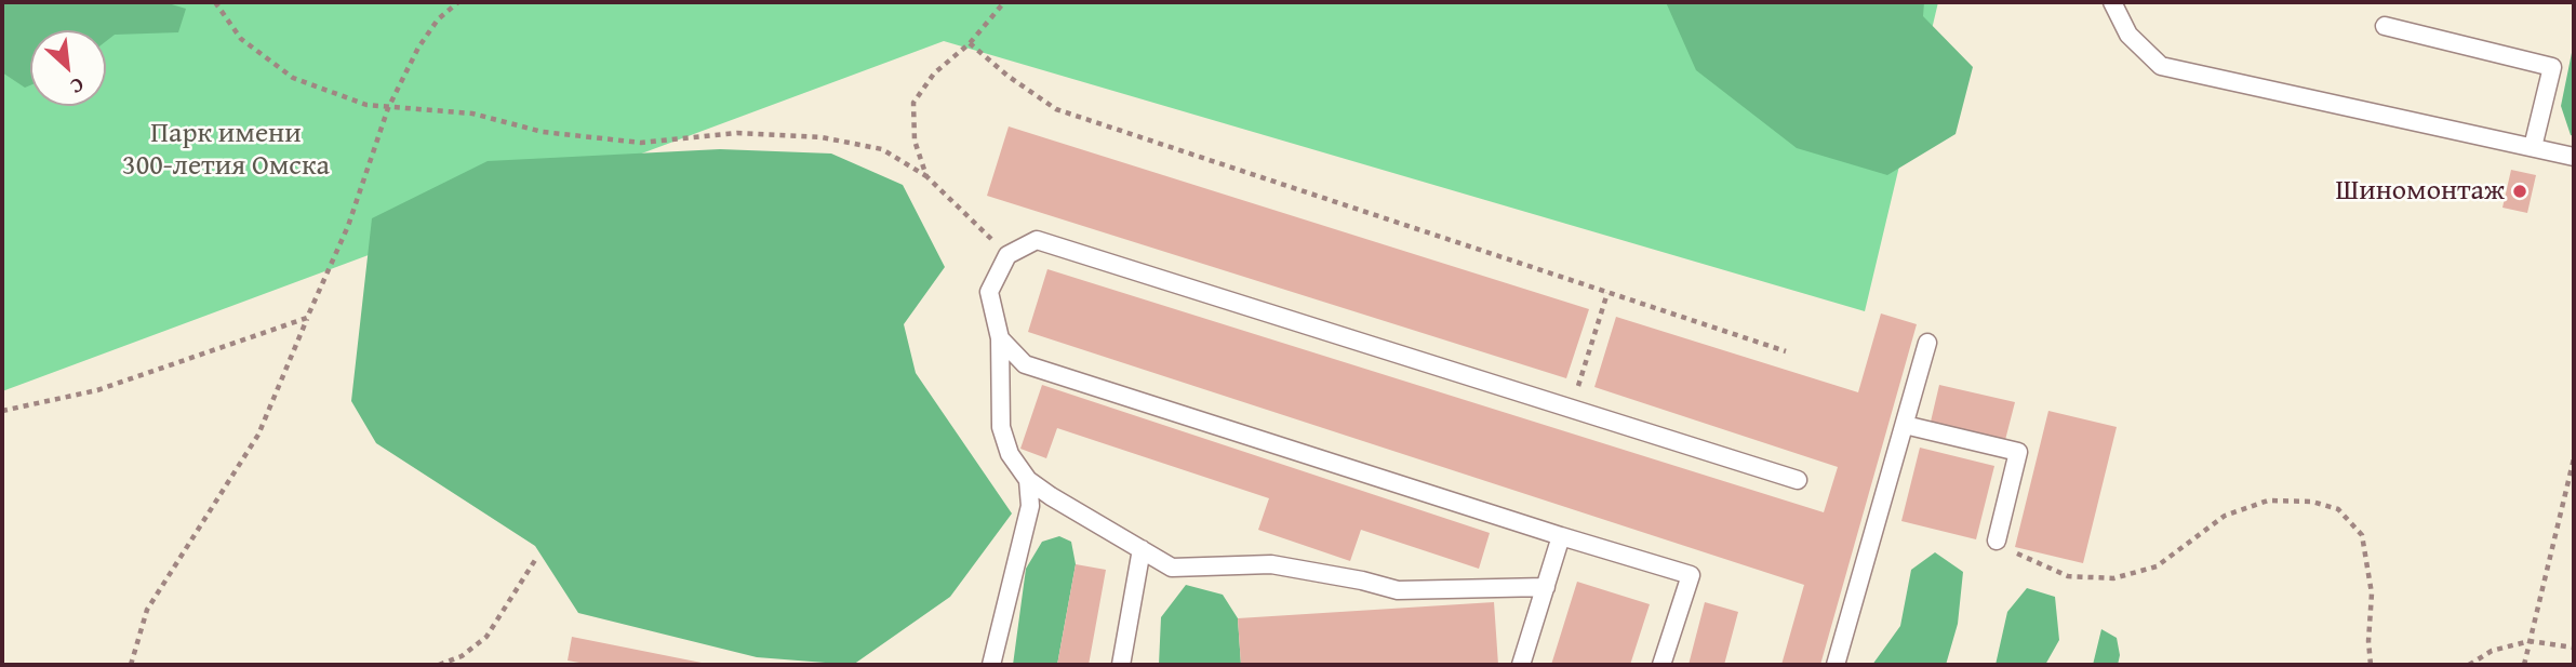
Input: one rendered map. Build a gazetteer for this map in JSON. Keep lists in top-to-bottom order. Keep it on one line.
{"parks":["Парк имени 300-летия Омска"],"places":["Шиномонтаж"],"north":"bottom right"}
